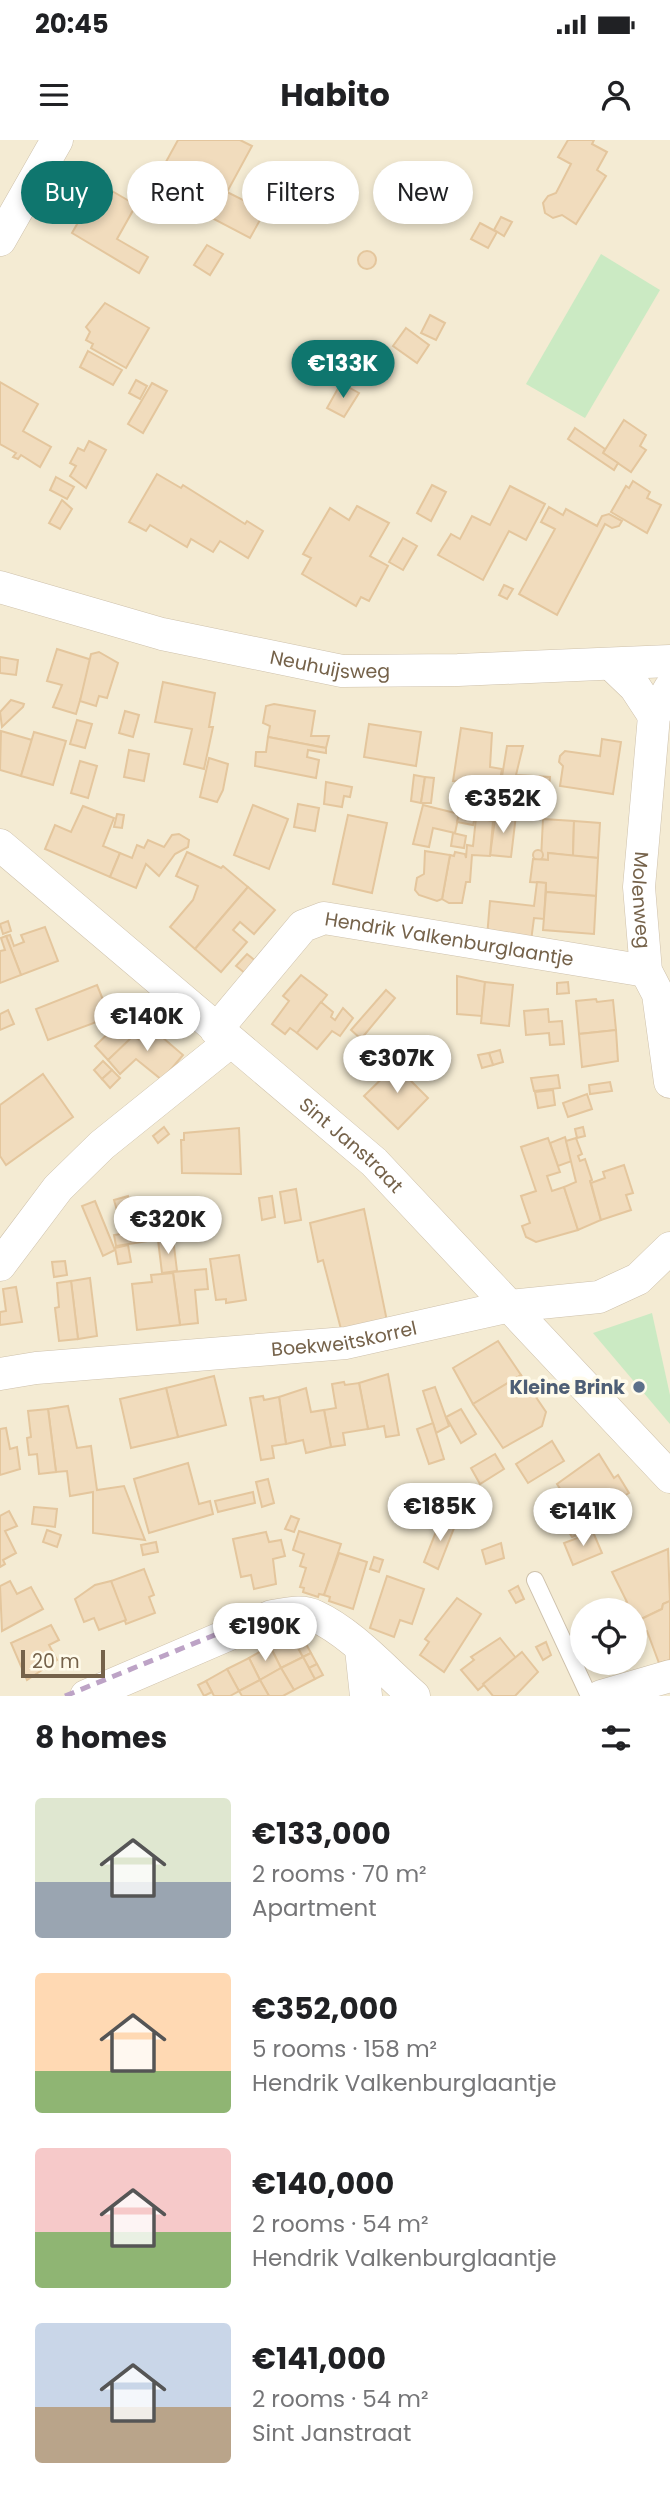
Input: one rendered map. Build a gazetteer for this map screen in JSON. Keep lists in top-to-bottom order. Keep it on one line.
{"streets":{"street":["Neuhuijsweg","Molenweg","Hendrik Valkenburglaantje","Sint Janstraat","Boekweitskorrel"]},"crossings":[["Molenweg","Hendrik Valkenburglaantje"],["Hendrik Valkenburglaantje","Sint Janstraat"],["Sint Janstraat","Boekweitskorrel"]],"places":["Kleine Brink"],"scale_bar":"20 m","page":{"status":"20:45","header":"Habito","chip":["Buy","Rent","Filters","New"],"price":["€133K","€352K","€140K","€307K","€320K","€185K","€141K","€190K"],"scale":"20 m","heading":"8 homes","list":[{"name":"€133,000","note":"2 rooms · 70 m² · Apartment"},{"name":"€352,000","note":"5 rooms · 158 m² · Hendrik Valkenburglaantje"},{"name":"€140,000","note":"2 rooms · 54 m² · Hendrik Valkenburglaantje"},{"name":"€141,000","note":"2 rooms · 54 m² · Sint Janstraat"}]}}
